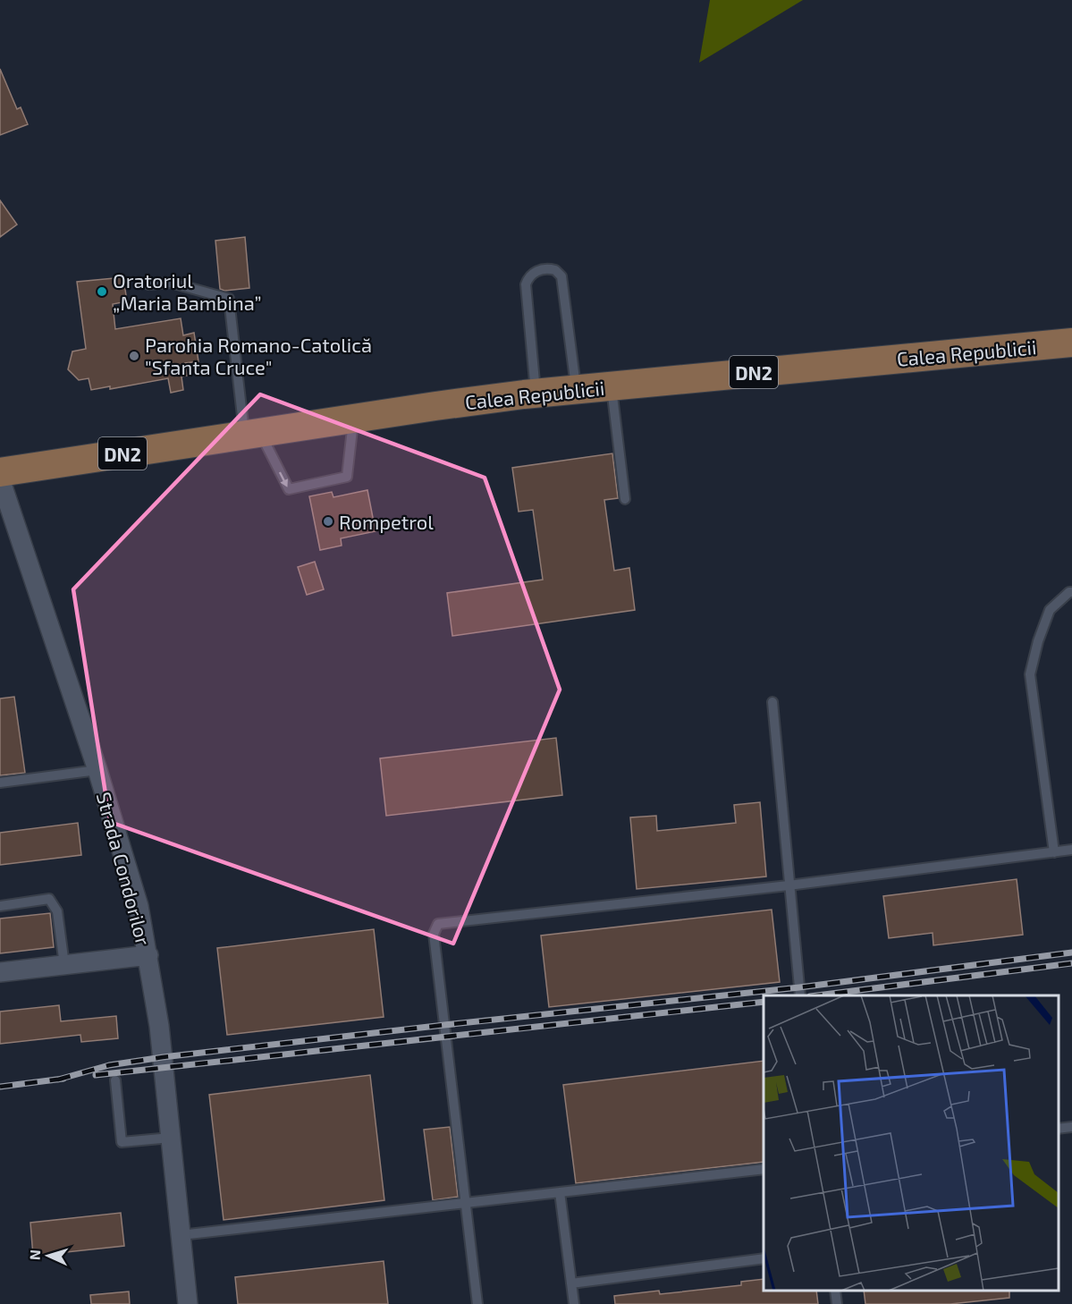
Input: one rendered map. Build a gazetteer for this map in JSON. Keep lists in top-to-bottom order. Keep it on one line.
{"streets":{"main road":["Calea Republicii","DN2"],"street":["Strada Condorilor"]},"places":["Oratoriul „Maria Bambina”","Parohia Romano-Catolică \"Sfanta Cruce\"","Rompetrol"],"north":"left"}
